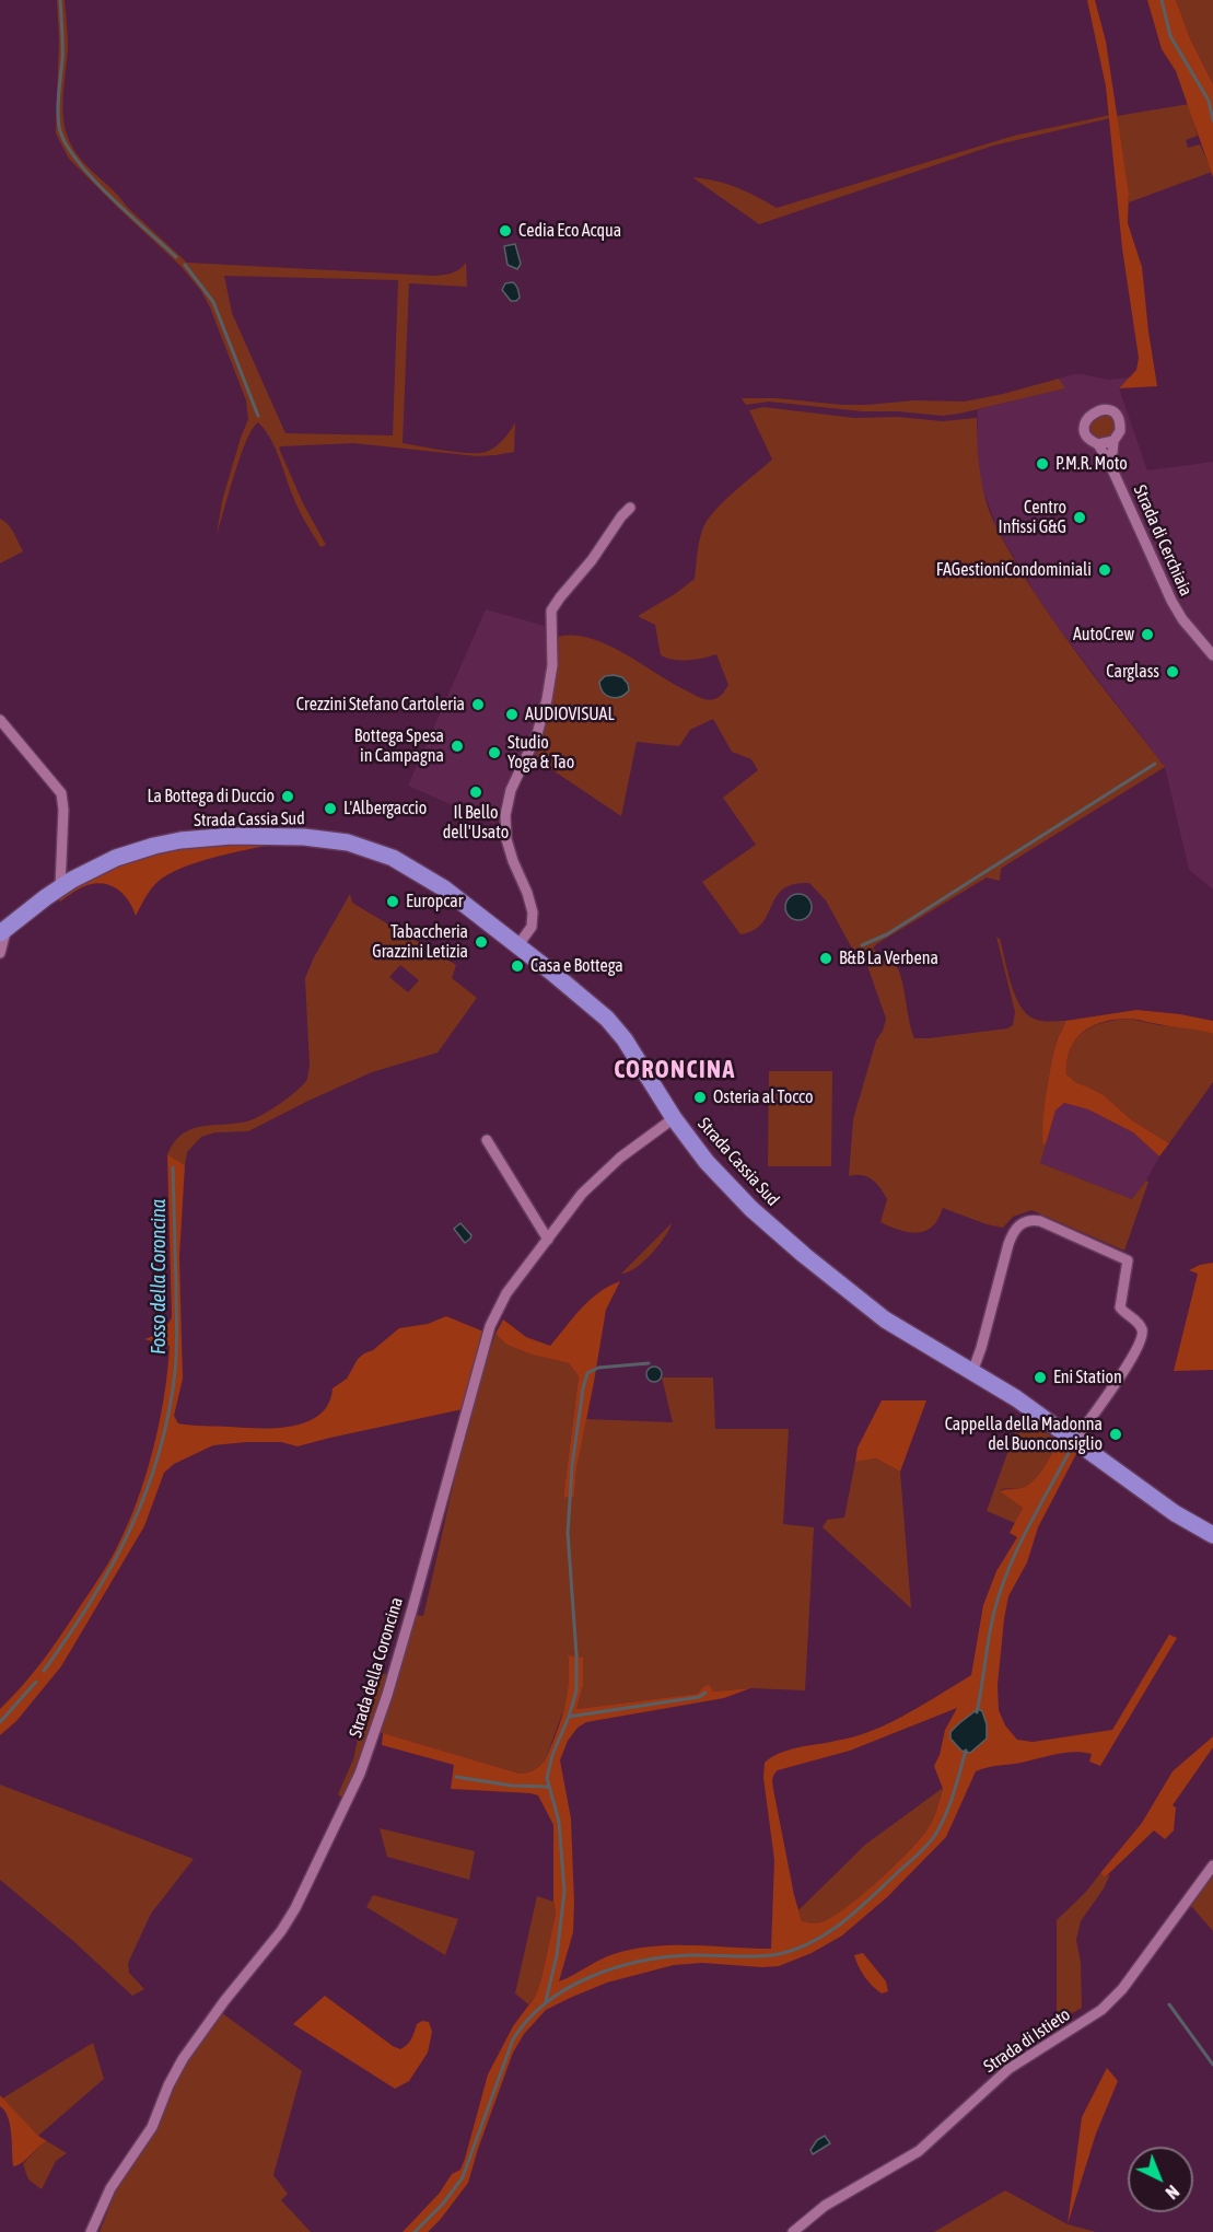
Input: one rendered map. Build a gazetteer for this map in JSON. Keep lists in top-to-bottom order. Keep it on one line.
{"streets":{"main road":["Strada Cassia Sud"],"street":["Strada di Cerchiaia","Strada della Coroncina","Strada di Istieto"]},"crossings":[["Strada Cassia Sud","Strada della Coroncina"]],"districts":["CORONCINA"],"water":["Fosso della Coroncina"],"places":["Cedia Eco Acqua","P.M.R. Moto","Centro Infissi G&G","FAGestioniCondominiali","AutoCrew","Carglass","Crezzini Stefano Cartoleria","AUDIOVISUAL","Bottega Spesa in Campagna","Studio Yoga & Tao","Il Bello dell'Usato","La Bottega di Duccio","L'Albergaccio","Europcar","Tabaccheria Grazzini Letizia","B&B La Verbena","Casa e Bottega","Osteria al Tocco","Eni Station","Cappella della Madonna del Buonconsiglio"],"north":"bottom right"}
